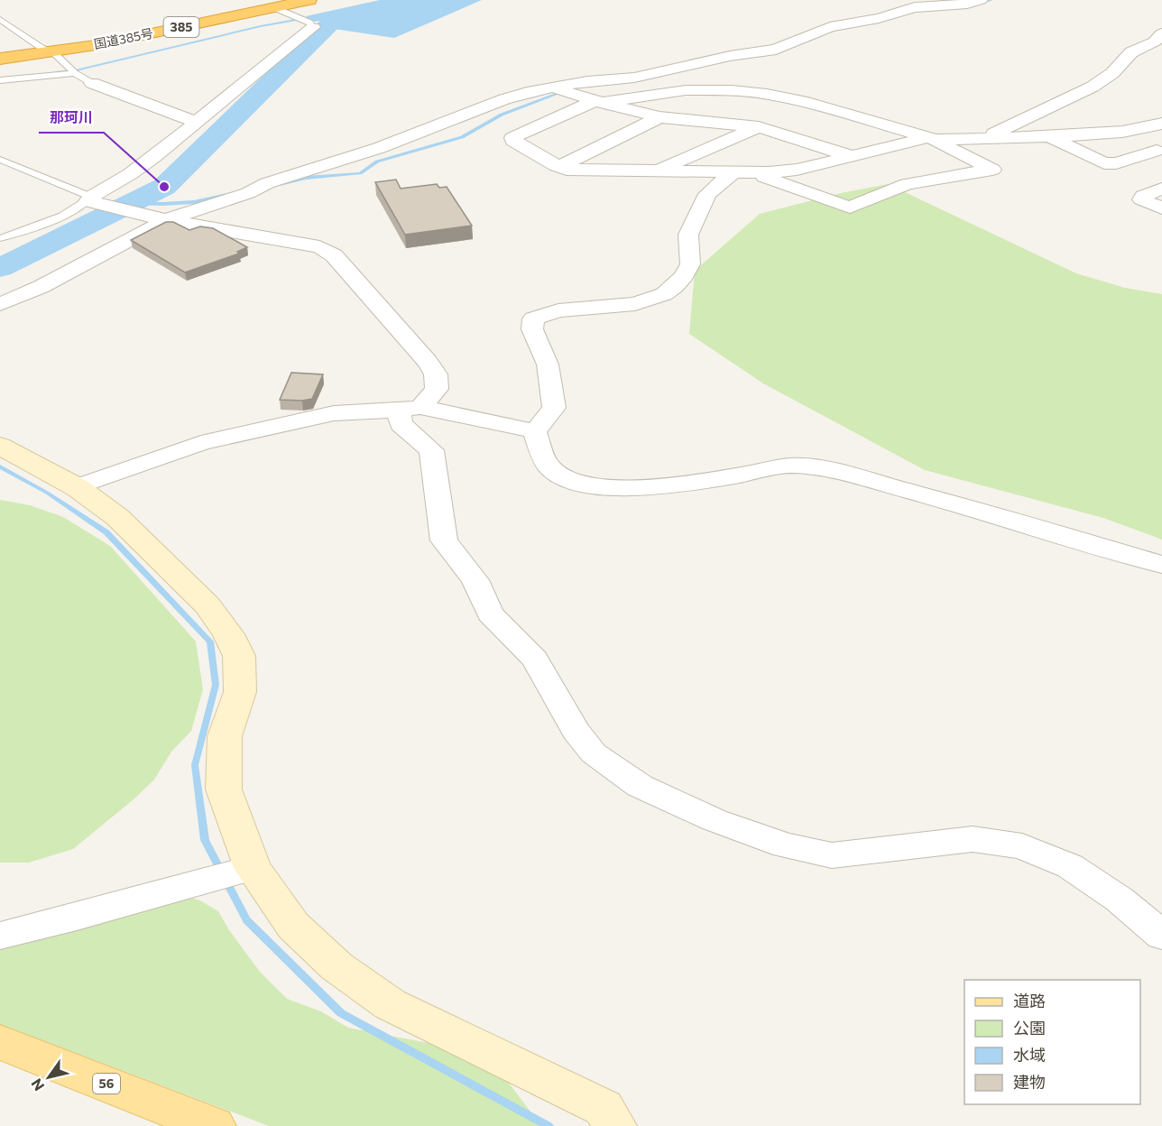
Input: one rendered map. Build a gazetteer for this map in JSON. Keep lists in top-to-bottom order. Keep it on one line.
{"streets":{"highway":["385","国道385号"],"main road":["56"]},"places":["那珂川"],"legend":["道路","公園","水域","建物"],"north":"bottom left"}
